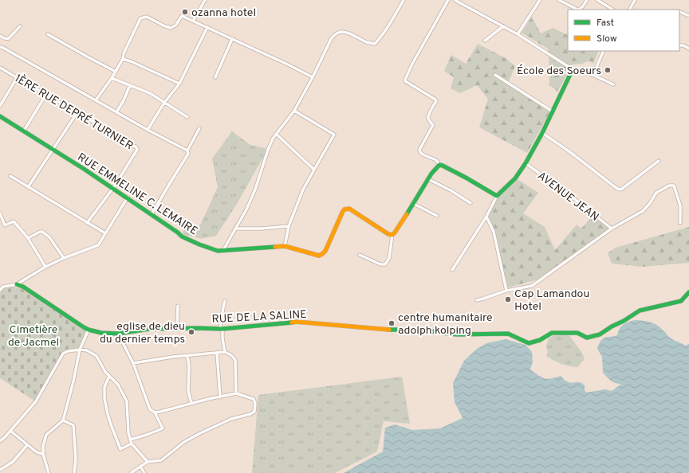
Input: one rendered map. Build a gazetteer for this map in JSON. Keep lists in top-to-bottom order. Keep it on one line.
{"streets":{"street":["1ÈRE RUE DEPRÉ TURNIER","RUE EMMELINE C. LEMAIRE","AVENUE JEAN","RUE DE LA SALINE"]},"crossings":[["1ÈRE RUE DEPRÉ TURNIER","RUE EMMELINE C. LEMAIRE"]],"parks":["Cimetière de Jacmel"],"places":["ozanna hotel","École des Soeurs","Cap Lamandou Hotel","centre humanitaire adolph kolping","eglise de dieu du dernier temps"],"legend":["Fast","Slow"]}
